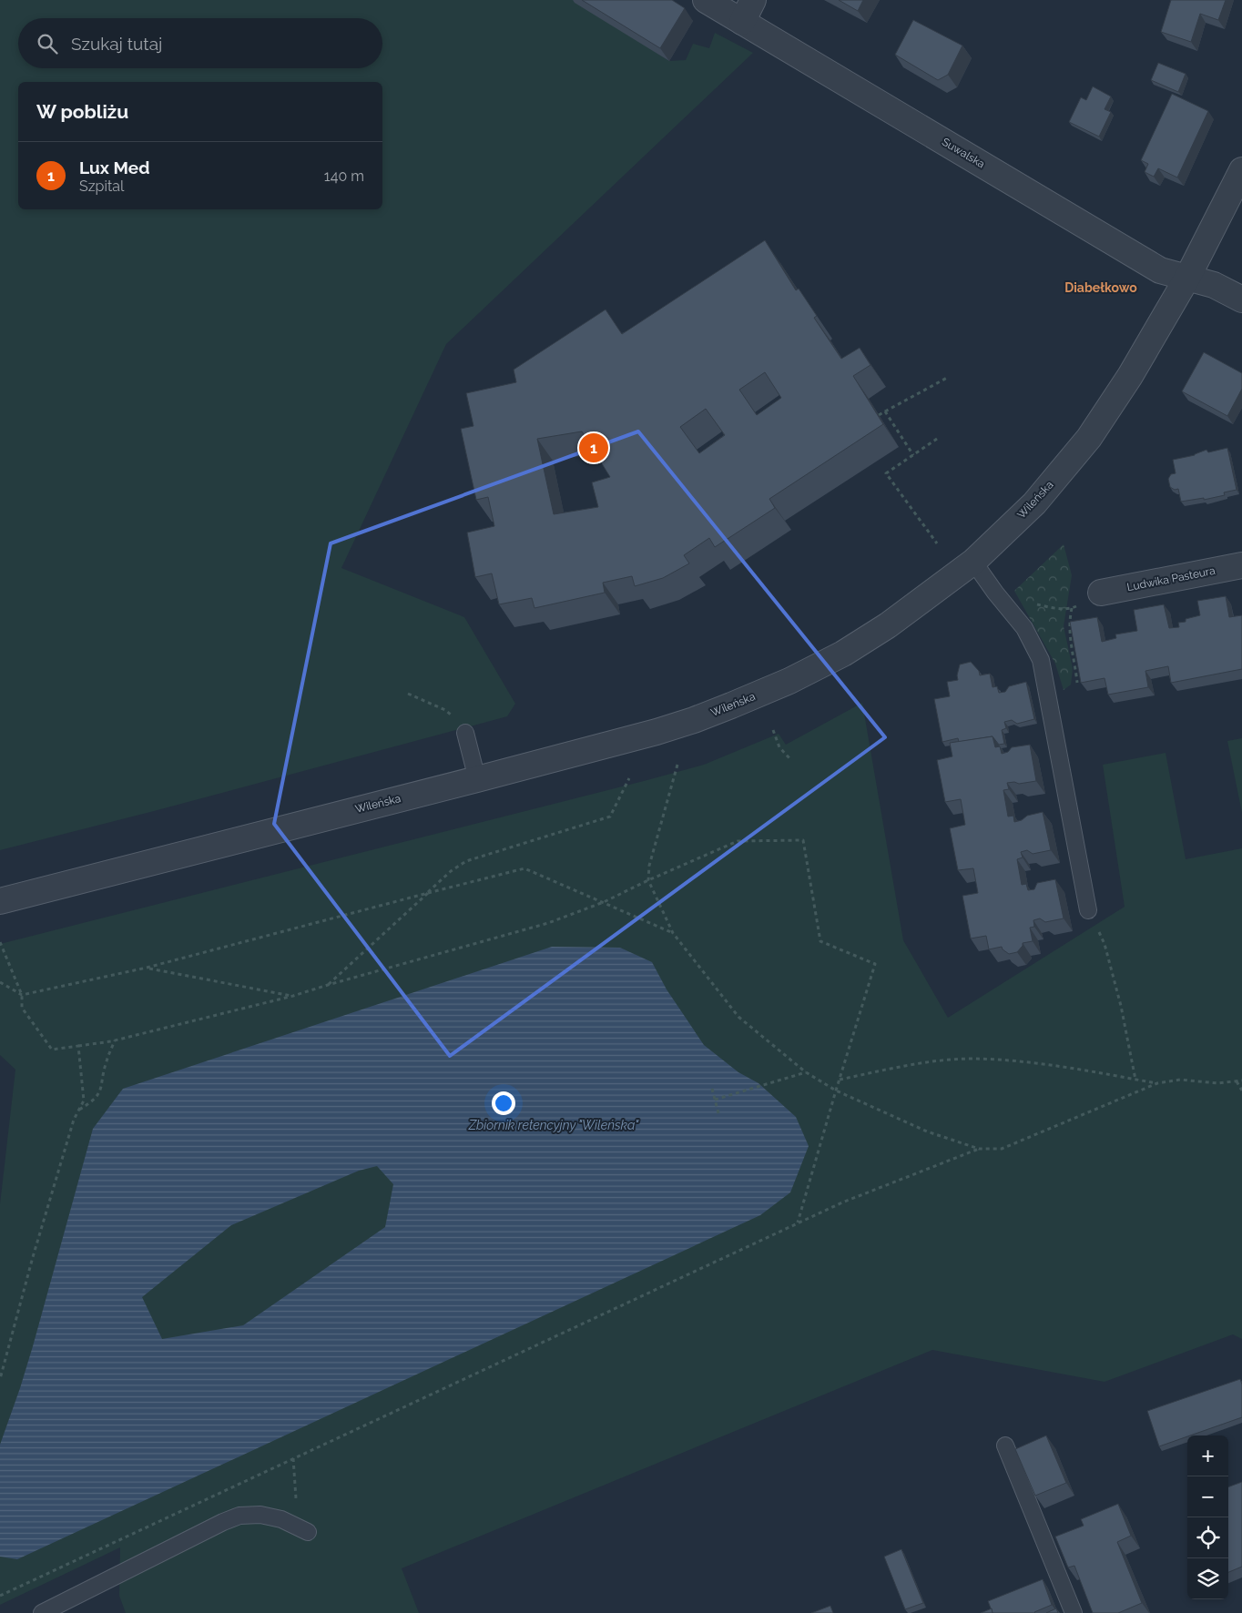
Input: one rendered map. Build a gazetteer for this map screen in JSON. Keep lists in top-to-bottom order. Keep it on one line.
{"streets":{"street":["Suwalska","Wileńska","Ludwika Pasteura"]},"crossings":[["Suwalska","Wileńska"]],"districts":["Diabełkowo"],"water":["Zbiornik retencyjny \"Wileńska\""],"page":{"search":"Szukaj tutaj","heading":"W pobliżu","list":[{"mark":"1","name":"Lux Med","note":"Szpital","value":"140 m"}],"pins":"1","map_buttons":["+","−"]}}
